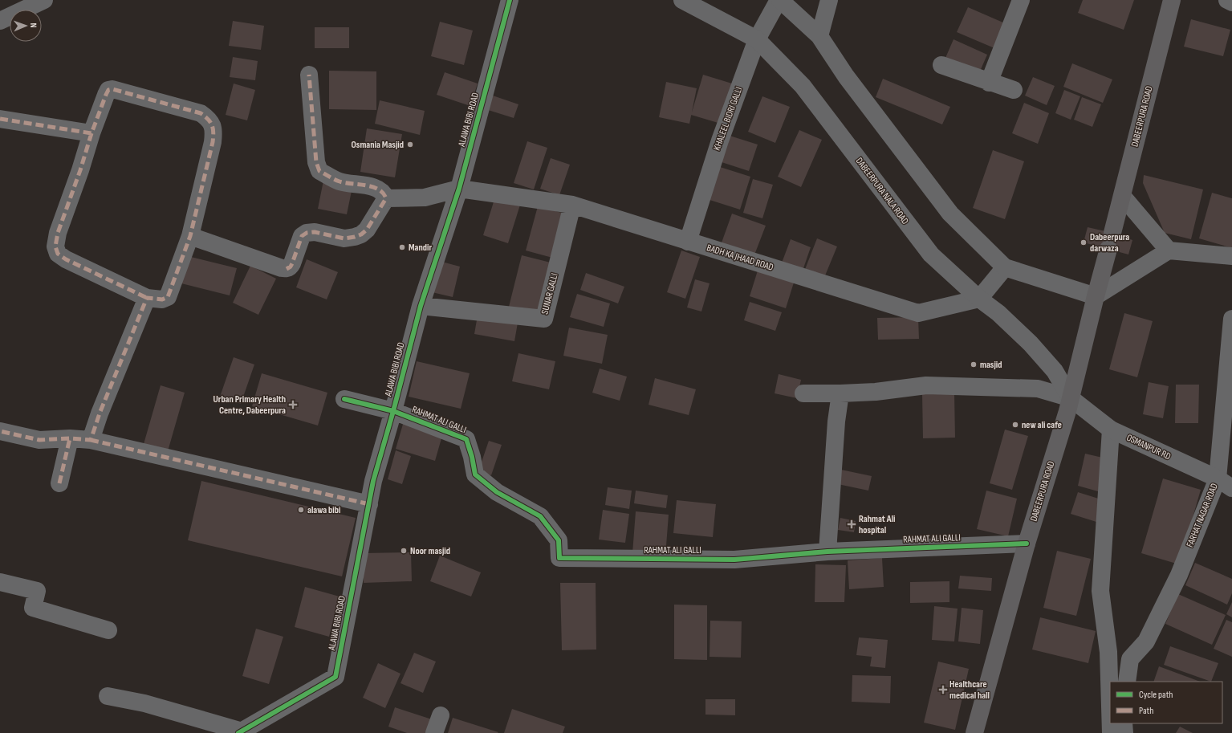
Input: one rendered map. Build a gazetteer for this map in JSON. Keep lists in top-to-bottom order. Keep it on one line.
{"streets":{"main road":["DABEERPURA ROAD"],"street":["KHALEEL BIDRI GALLI","ALAWA BIBI ROAD","DABEERPURA NALA ROAD","BADH KA JHAAD ROAD","SUNAR GALLI","RAHMAT ALI GALLI","OSMANPUR RD","FARHAT NAGAR ROAD"]},"crossings":[["DABEERPURA ROAD","DABEERPURA NALA ROAD"],["DABEERPURA ROAD","RAHMAT ALI GALLI"],["DABEERPURA ROAD","OSMANPUR RD"],["KHALEEL BIDRI GALLI","DABEERPURA NALA ROAD"],["KHALEEL BIDRI GALLI","BADH KA JHAAD ROAD"],["ALAWA BIBI ROAD","BADH KA JHAAD ROAD"],["ALAWA BIBI ROAD","SUNAR GALLI"],["ALAWA BIBI ROAD","RAHMAT ALI GALLI"],["DABEERPURA NALA ROAD","BADH KA JHAAD ROAD"],["DABEERPURA NALA ROAD","OSMANPUR RD"],["BADH KA JHAAD ROAD","SUNAR GALLI"],["OSMANPUR RD","FARHAT NAGAR ROAD"]],"places":{"other":["Osmania Masjid","Dabeerpura darwaza","Mandir","masjid","new ali cafe","alawa bibi","Noor masjid"],"health":["Urban Primary Health Centre, Dabeerpura","Rahmat Ali hospital","Healthcare medical hall"]},"legend":["Cycle path","Path"],"north":"right"}
